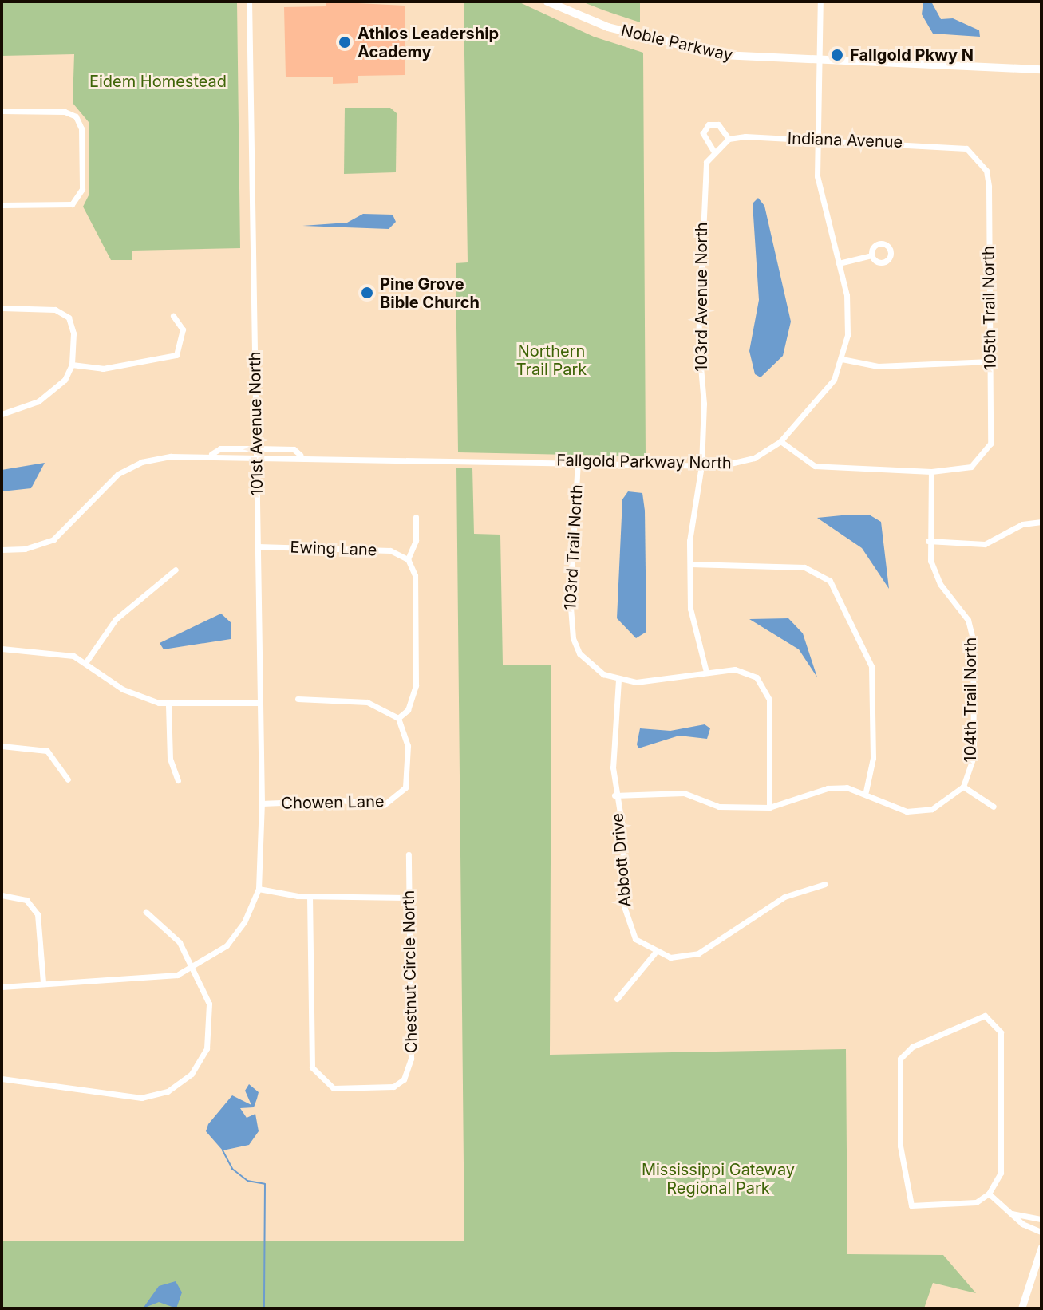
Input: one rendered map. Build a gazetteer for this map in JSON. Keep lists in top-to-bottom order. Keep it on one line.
{"streets":{"main road":["Noble Parkway"],"street":["Indiana Avenue","103rd Avenue North","105th Trail North","101st Avenue North","Fallgold Parkway North","103rd Trail North","Ewing Lane","104th Trail North","Chowen Lane","Abbott Drive","Chestnut Circle North"]},"crossings":[["Noble Parkway","Fallgold Parkway North"],["Indiana Avenue","105th Trail North"],["Indiana Avenue","Fallgold Parkway North"],["103rd Avenue North","Fallgold Parkway North"],["103rd Avenue North","103rd Trail North"],["105th Trail North","104th Trail North"],["101st Avenue North","Fallgold Parkway North"],["101st Avenue North","Ewing Lane"],["101st Avenue North","Chowen Lane"],["Fallgold Parkway North","103rd Trail North"],["103rd Trail North","Abbott Drive"]],"parks":["Eidem Homestead","Northern Trail Park","Mississippi Gateway Regional Park"],"places":["Athlos Leadership Academy","Fallgold Pkwy N","Pine Grove Bible Church"]}
